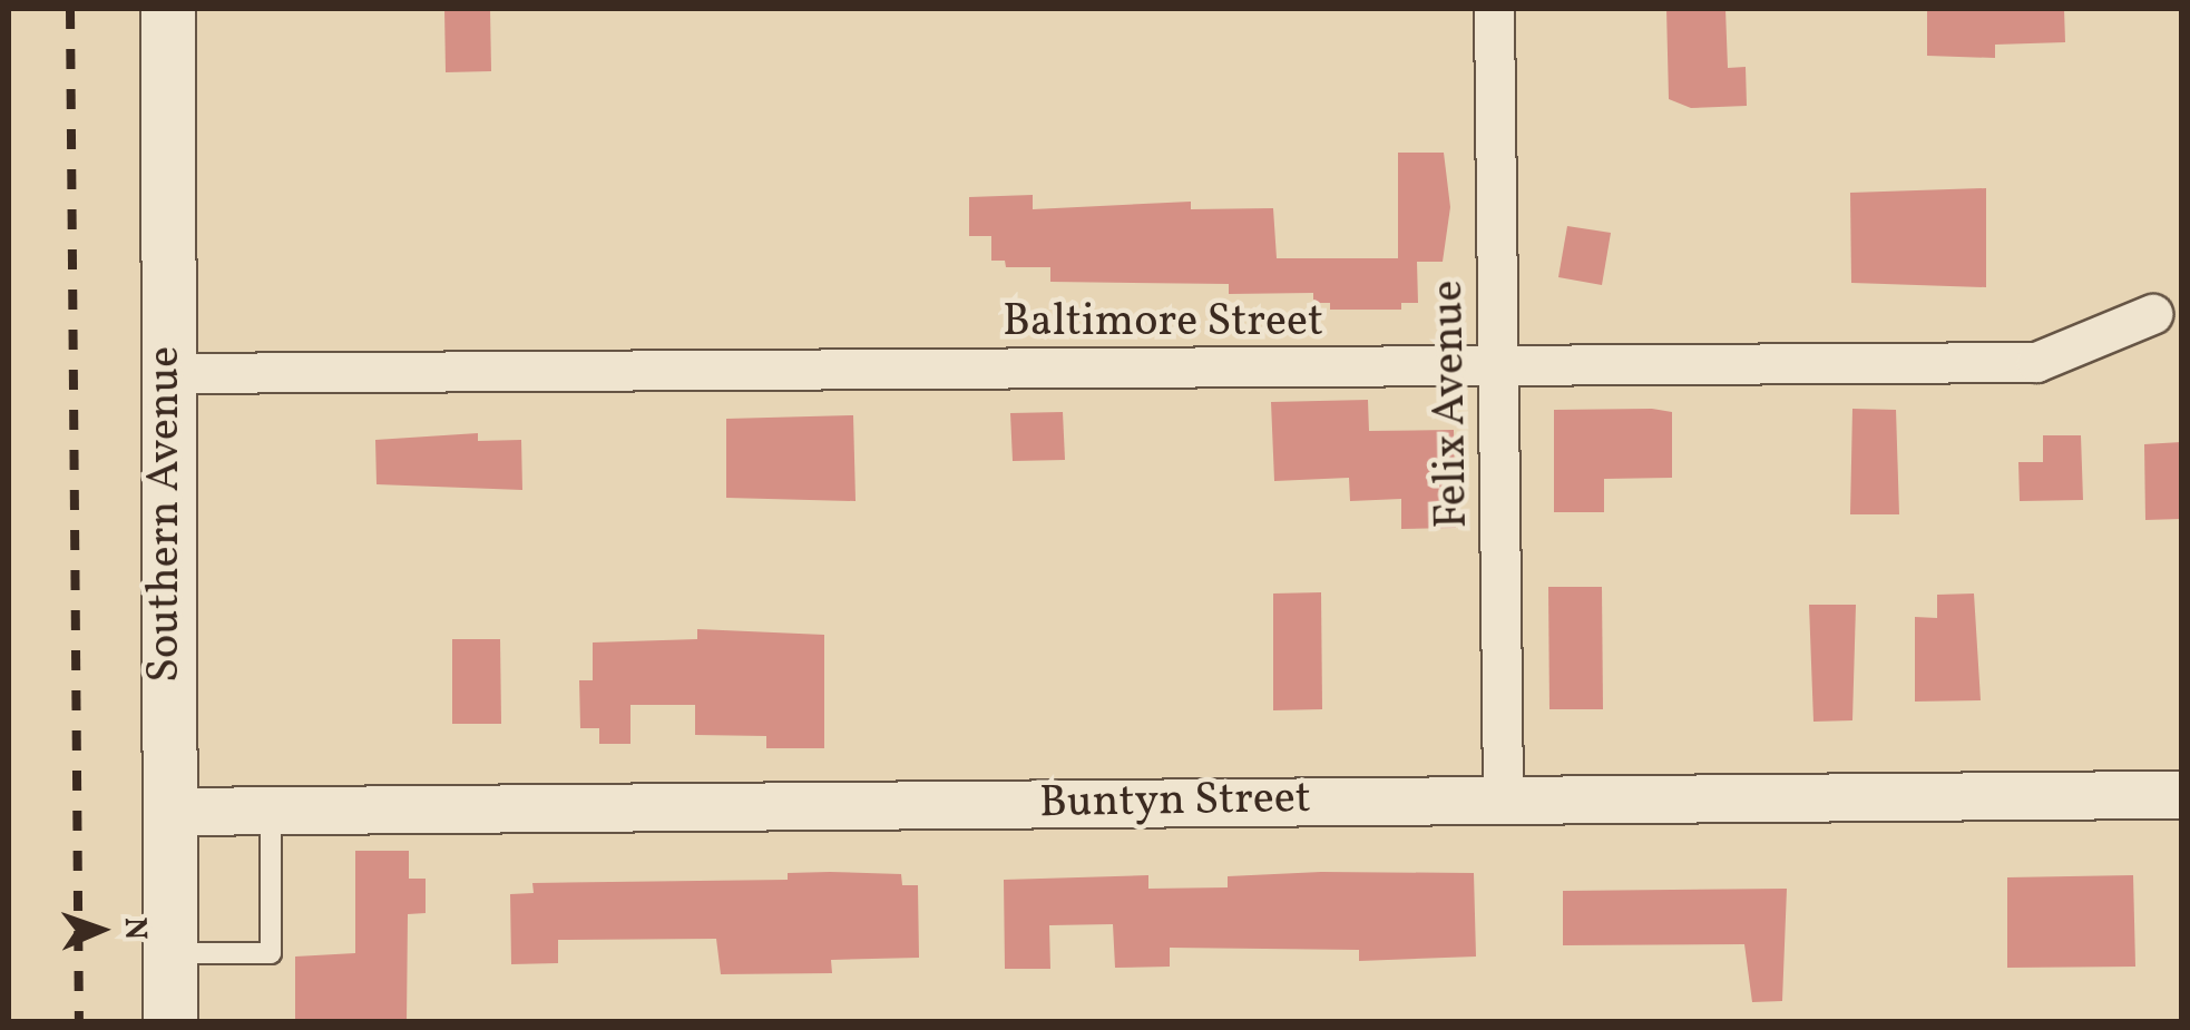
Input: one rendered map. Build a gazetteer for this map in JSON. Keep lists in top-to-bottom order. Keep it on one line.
{"streets":{"main road":["Southern Avenue"],"street":["Baltimore Street","Felix Avenue","Buntyn Street"]},"crossings":[["Baltimore Street","Felix Avenue"],["Baltimore Street","Southern Avenue"],["Felix Avenue","Buntyn Street"],["Southern Avenue","Buntyn Street"]],"north":"right"}
